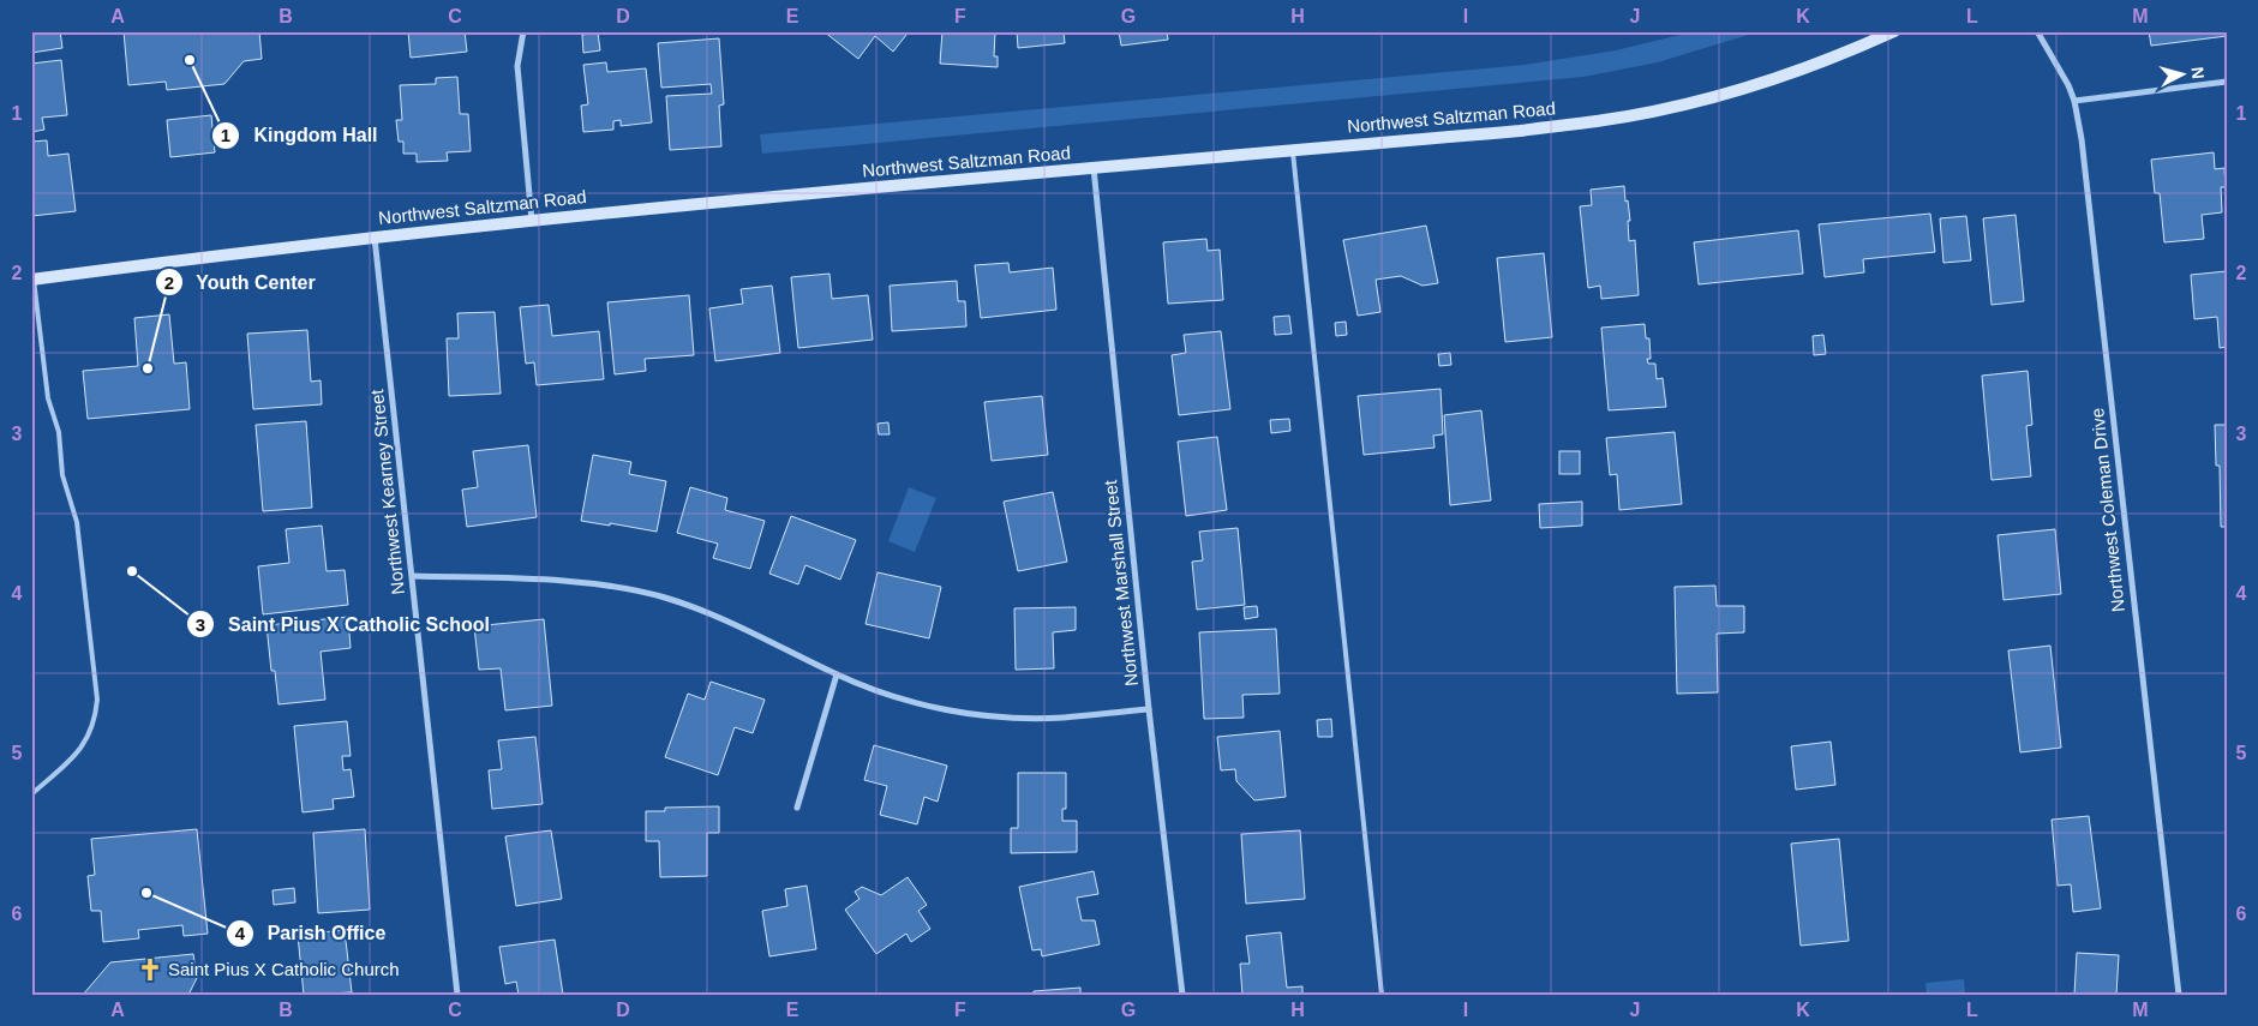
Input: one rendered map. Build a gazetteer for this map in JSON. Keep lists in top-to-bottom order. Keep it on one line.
{"streets":{"main road":["Northwest Saltzman Road"],"street":["Northwest Kearney Street","Northwest Coleman Drive","Northwest Marshall Street"]},"crossings":[["Northwest Saltzman Road","Northwest Kearney Street"],["Northwest Saltzman Road","Northwest Marshall Street"]],"places":{"other":["Kingdom Hall","Youth Center","Saint Pius X Catholic School","Parish Office"],"church":["Saint Pius X Catholic Church"]},"north":"right","grid":{"columns":["A","B","C","D","E","F","G","H","I","J","K","L","M"],"rows":["1","2","3","4","5","6"]}}
